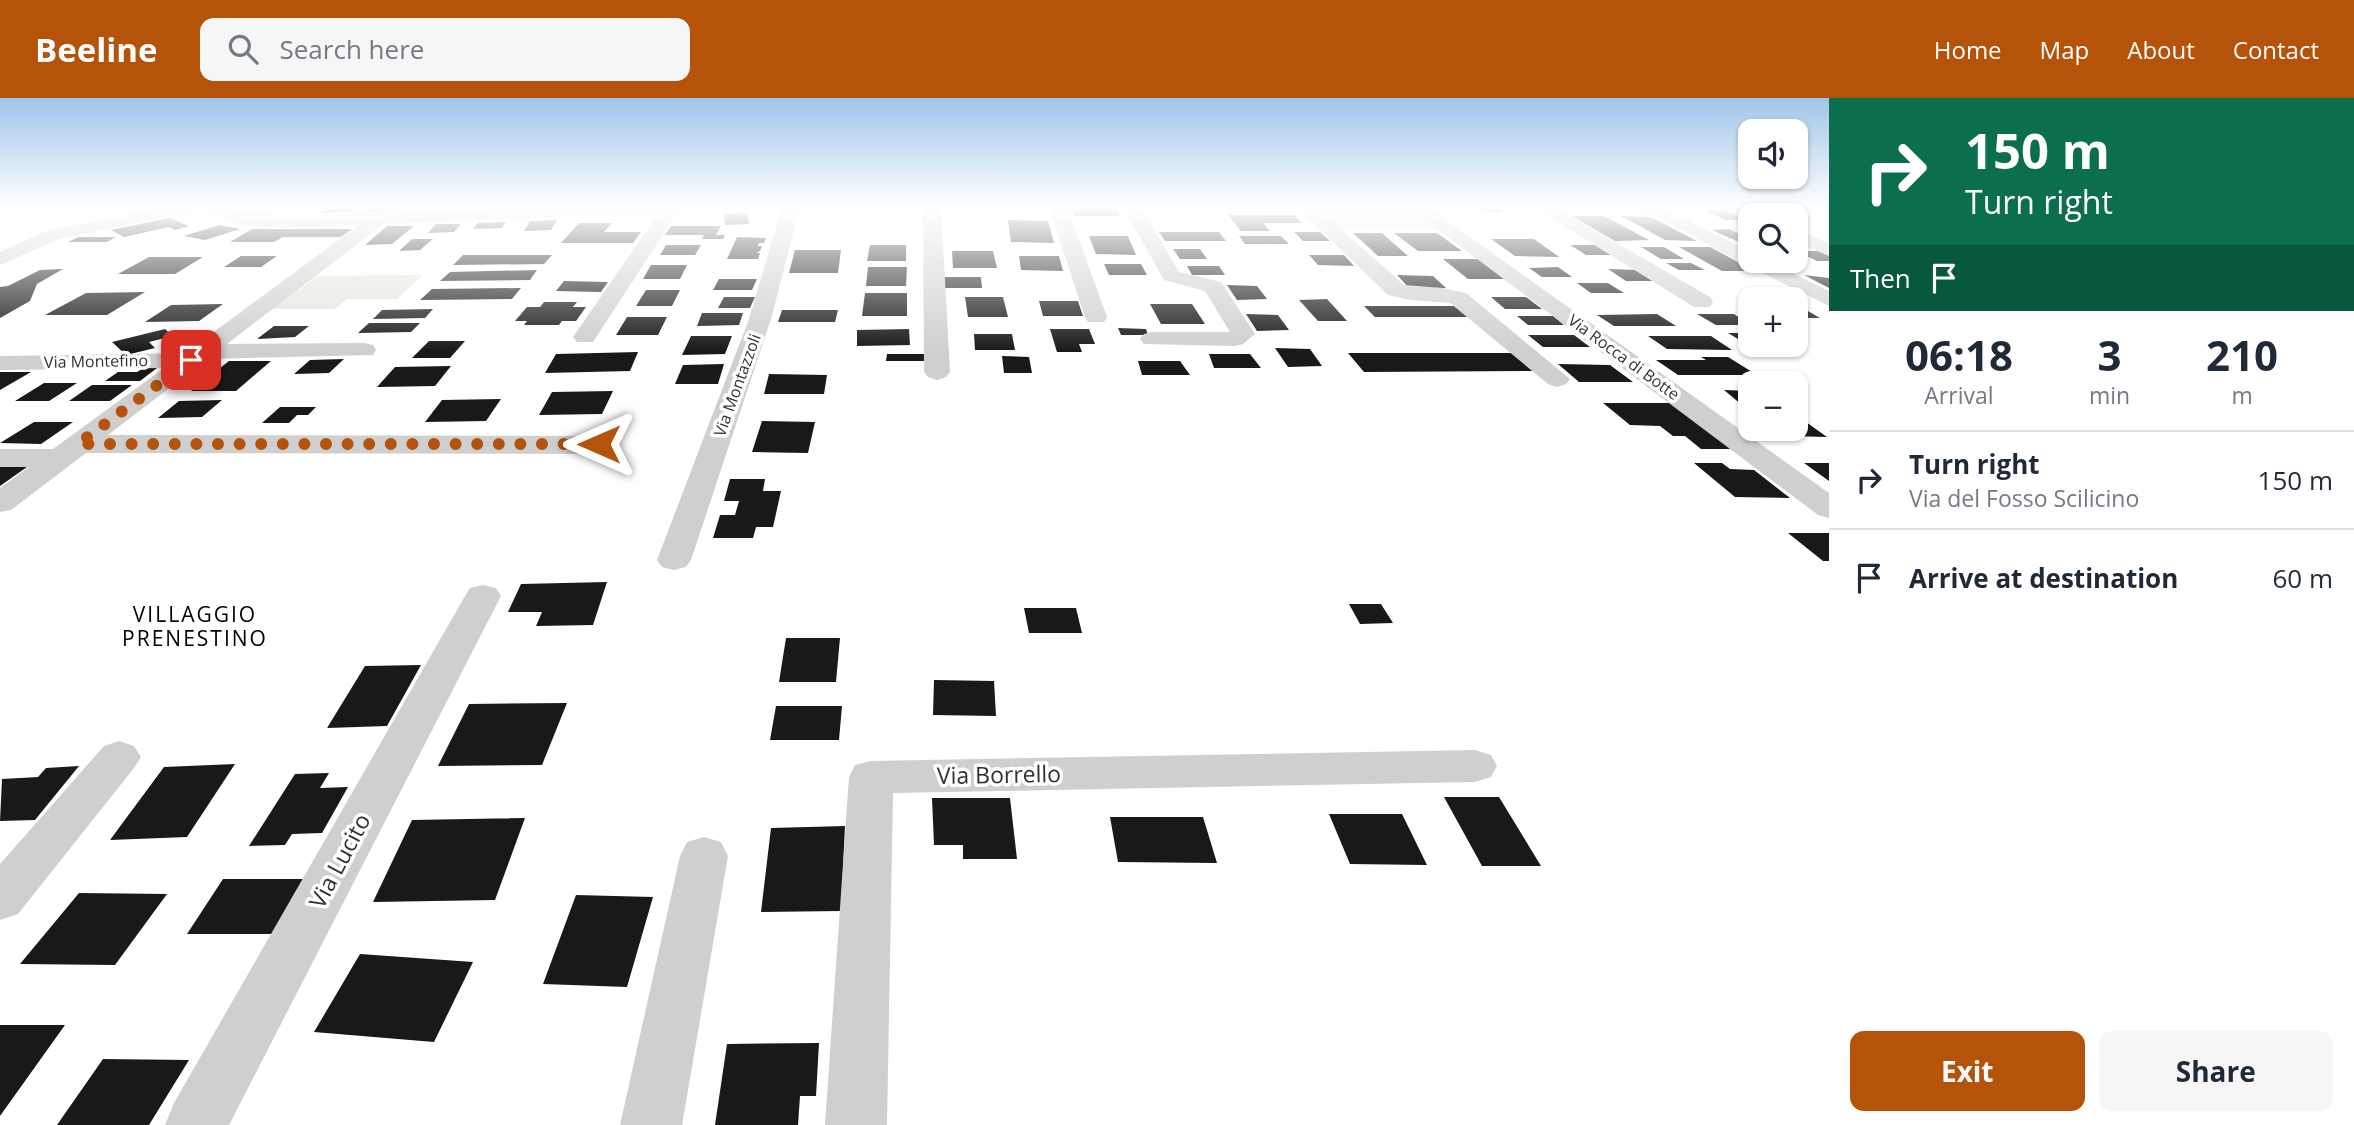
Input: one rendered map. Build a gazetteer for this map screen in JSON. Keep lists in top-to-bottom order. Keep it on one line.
{"streets":{"street":["Via Rocca di Botte","Via Montefino","Via Montazzoli","Via Borrello","Via Lucito"]},"districts":["VILLAGGIO PRENESTINO"],"page":{"header":"Beeline","search":"Search here","nav":["Home","Map","About","Contact"],"turn":["150 m","Turn right"],"map_buttons":["+","−"],"then":"Then","eta":["06:18","Arrival","3","min","210","m"],"list":[{"name":"Turn right","note":"Via del Fosso Scilicino","value":"150 m"},{"name":"Arrive at destination","value":"60 m"}],"buttons":["Exit","Share"]}}
